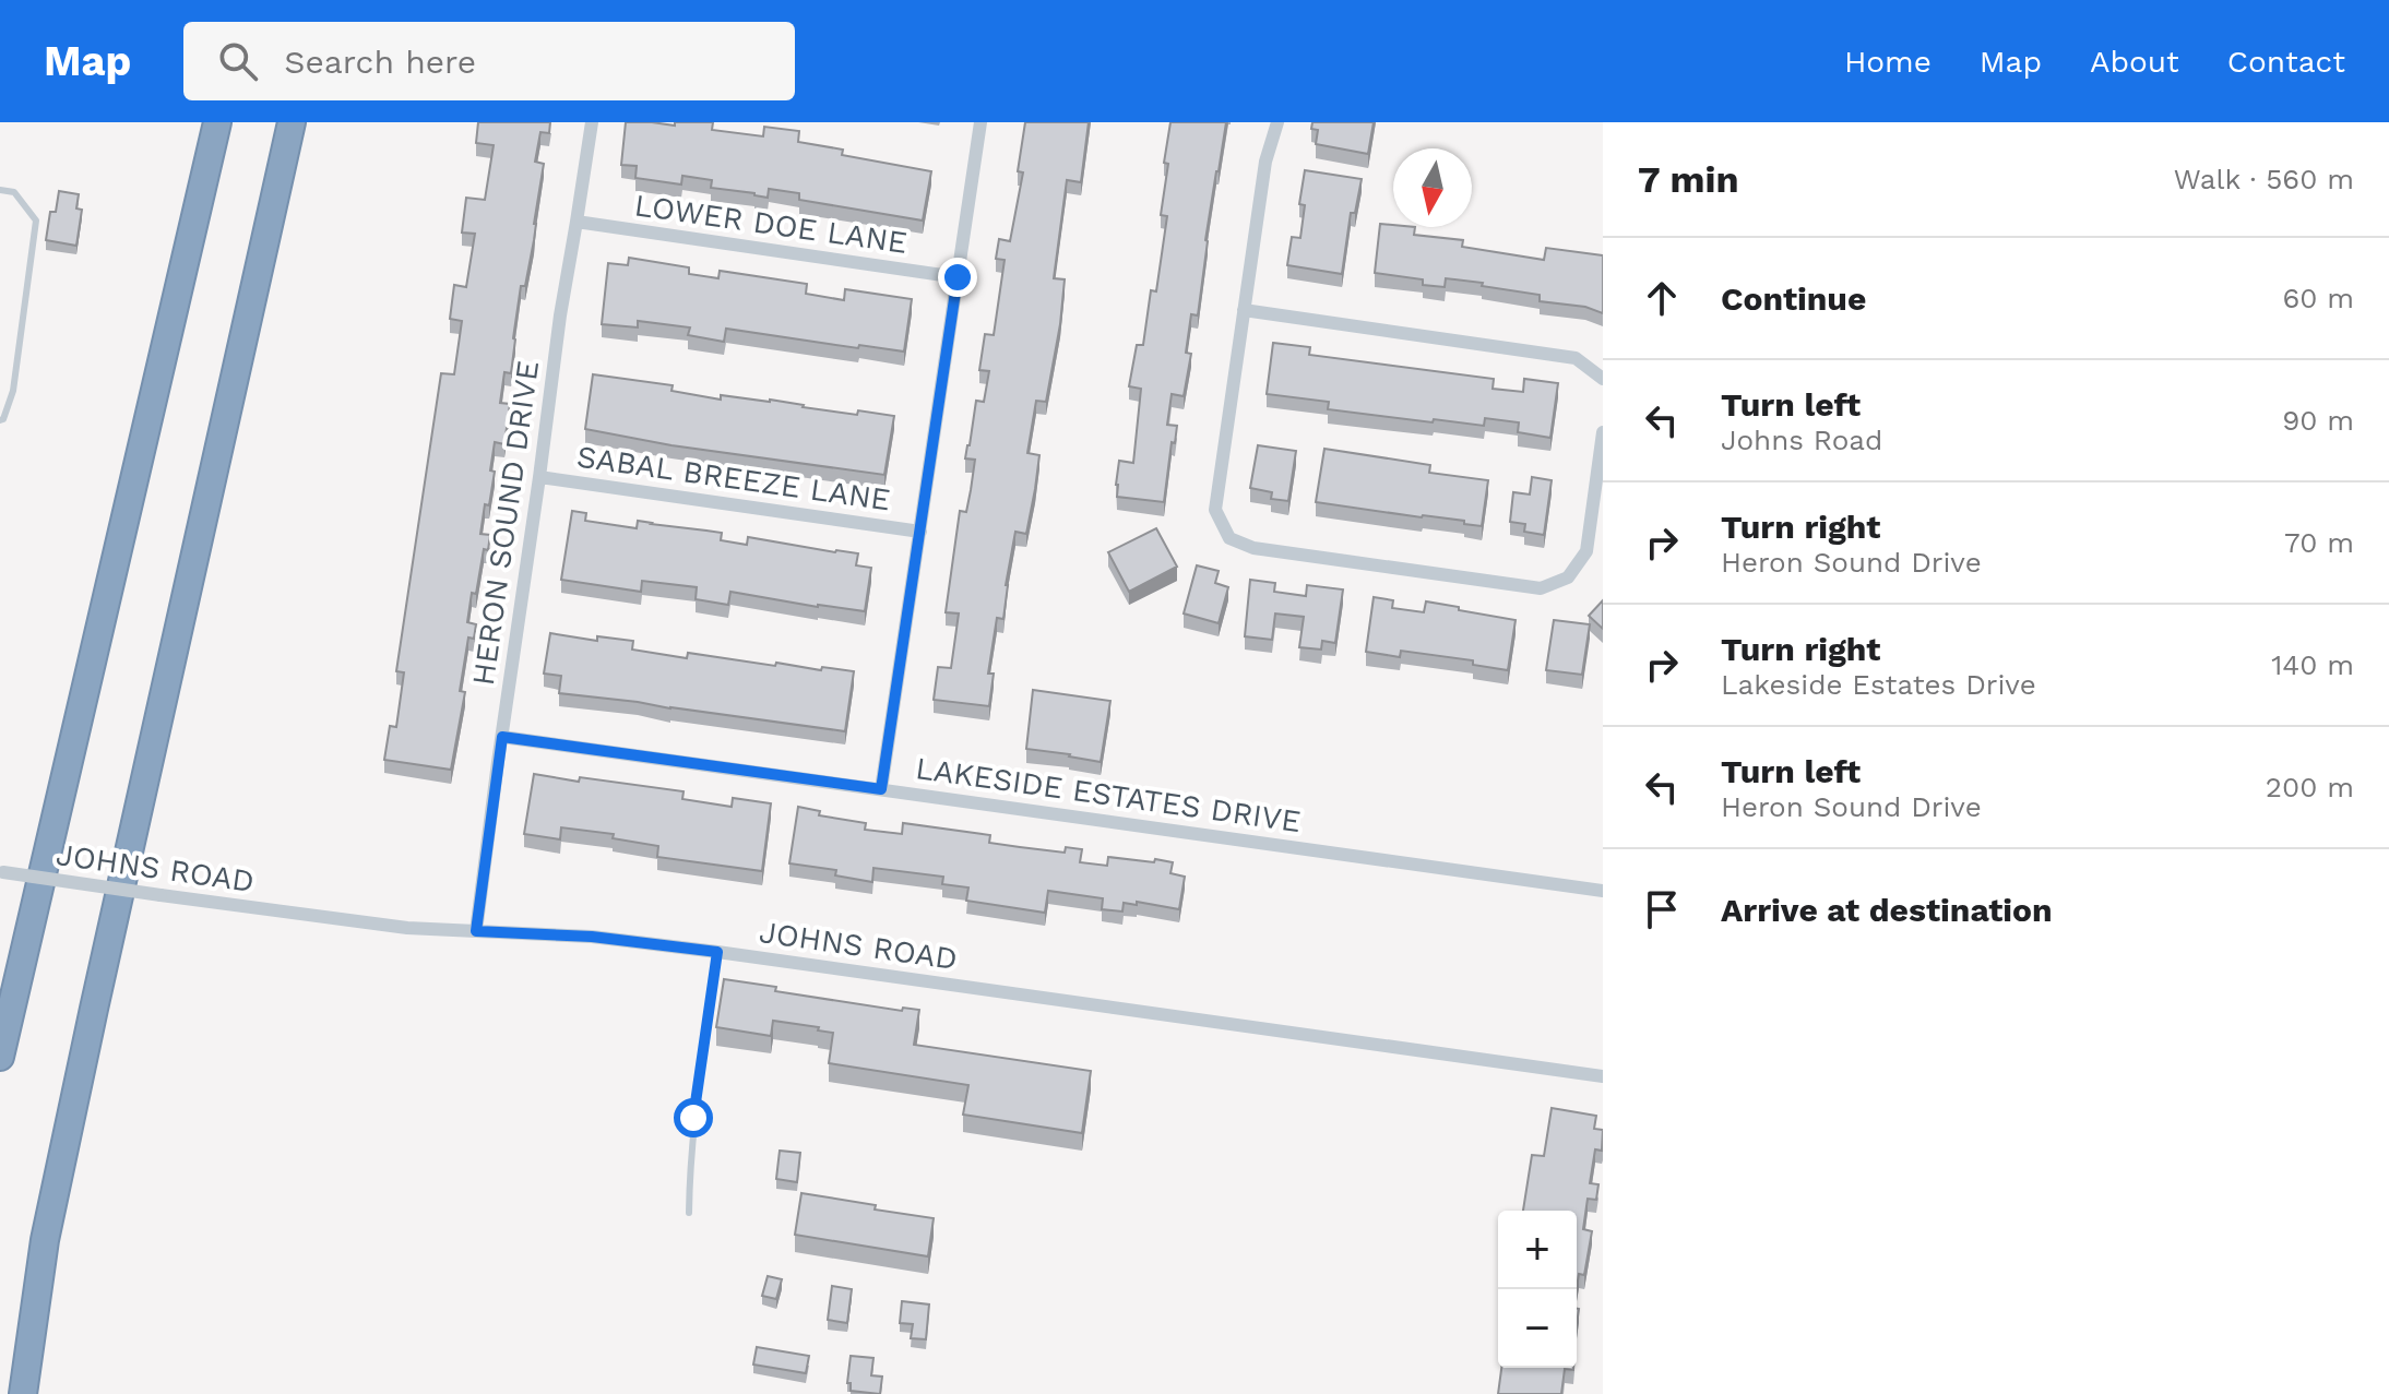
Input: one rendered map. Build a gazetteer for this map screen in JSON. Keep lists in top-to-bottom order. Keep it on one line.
{"streets":{"street":["LOWER DOE LANE","SABAL BREEZE LANE","HERON SOUND DRIVE","LAKESIDE ESTATES DRIVE","JOHNS ROAD"]},"crossings":[["LOWER DOE LANE","HERON SOUND DRIVE"],["SABAL BREEZE LANE","HERON SOUND DRIVE"],["HERON SOUND DRIVE","LAKESIDE ESTATES DRIVE"],["HERON SOUND DRIVE","JOHNS ROAD"]],"north":"bottom","page":{"header":"Map","search":"Search here","nav":["Home","Map","About","Contact"],"heading":["7 min","Walk · 560 m"],"list":[["Continue","60 m"],["Turn left","Johns Road","90 m"],["Turn right","Heron Sound Drive","70 m"],["Turn right","Lakeside Estates Drive","140 m"],["Turn left","Heron Sound Drive","200 m"],"Arrive at destination"],"map_buttons":["+","−"]}}
